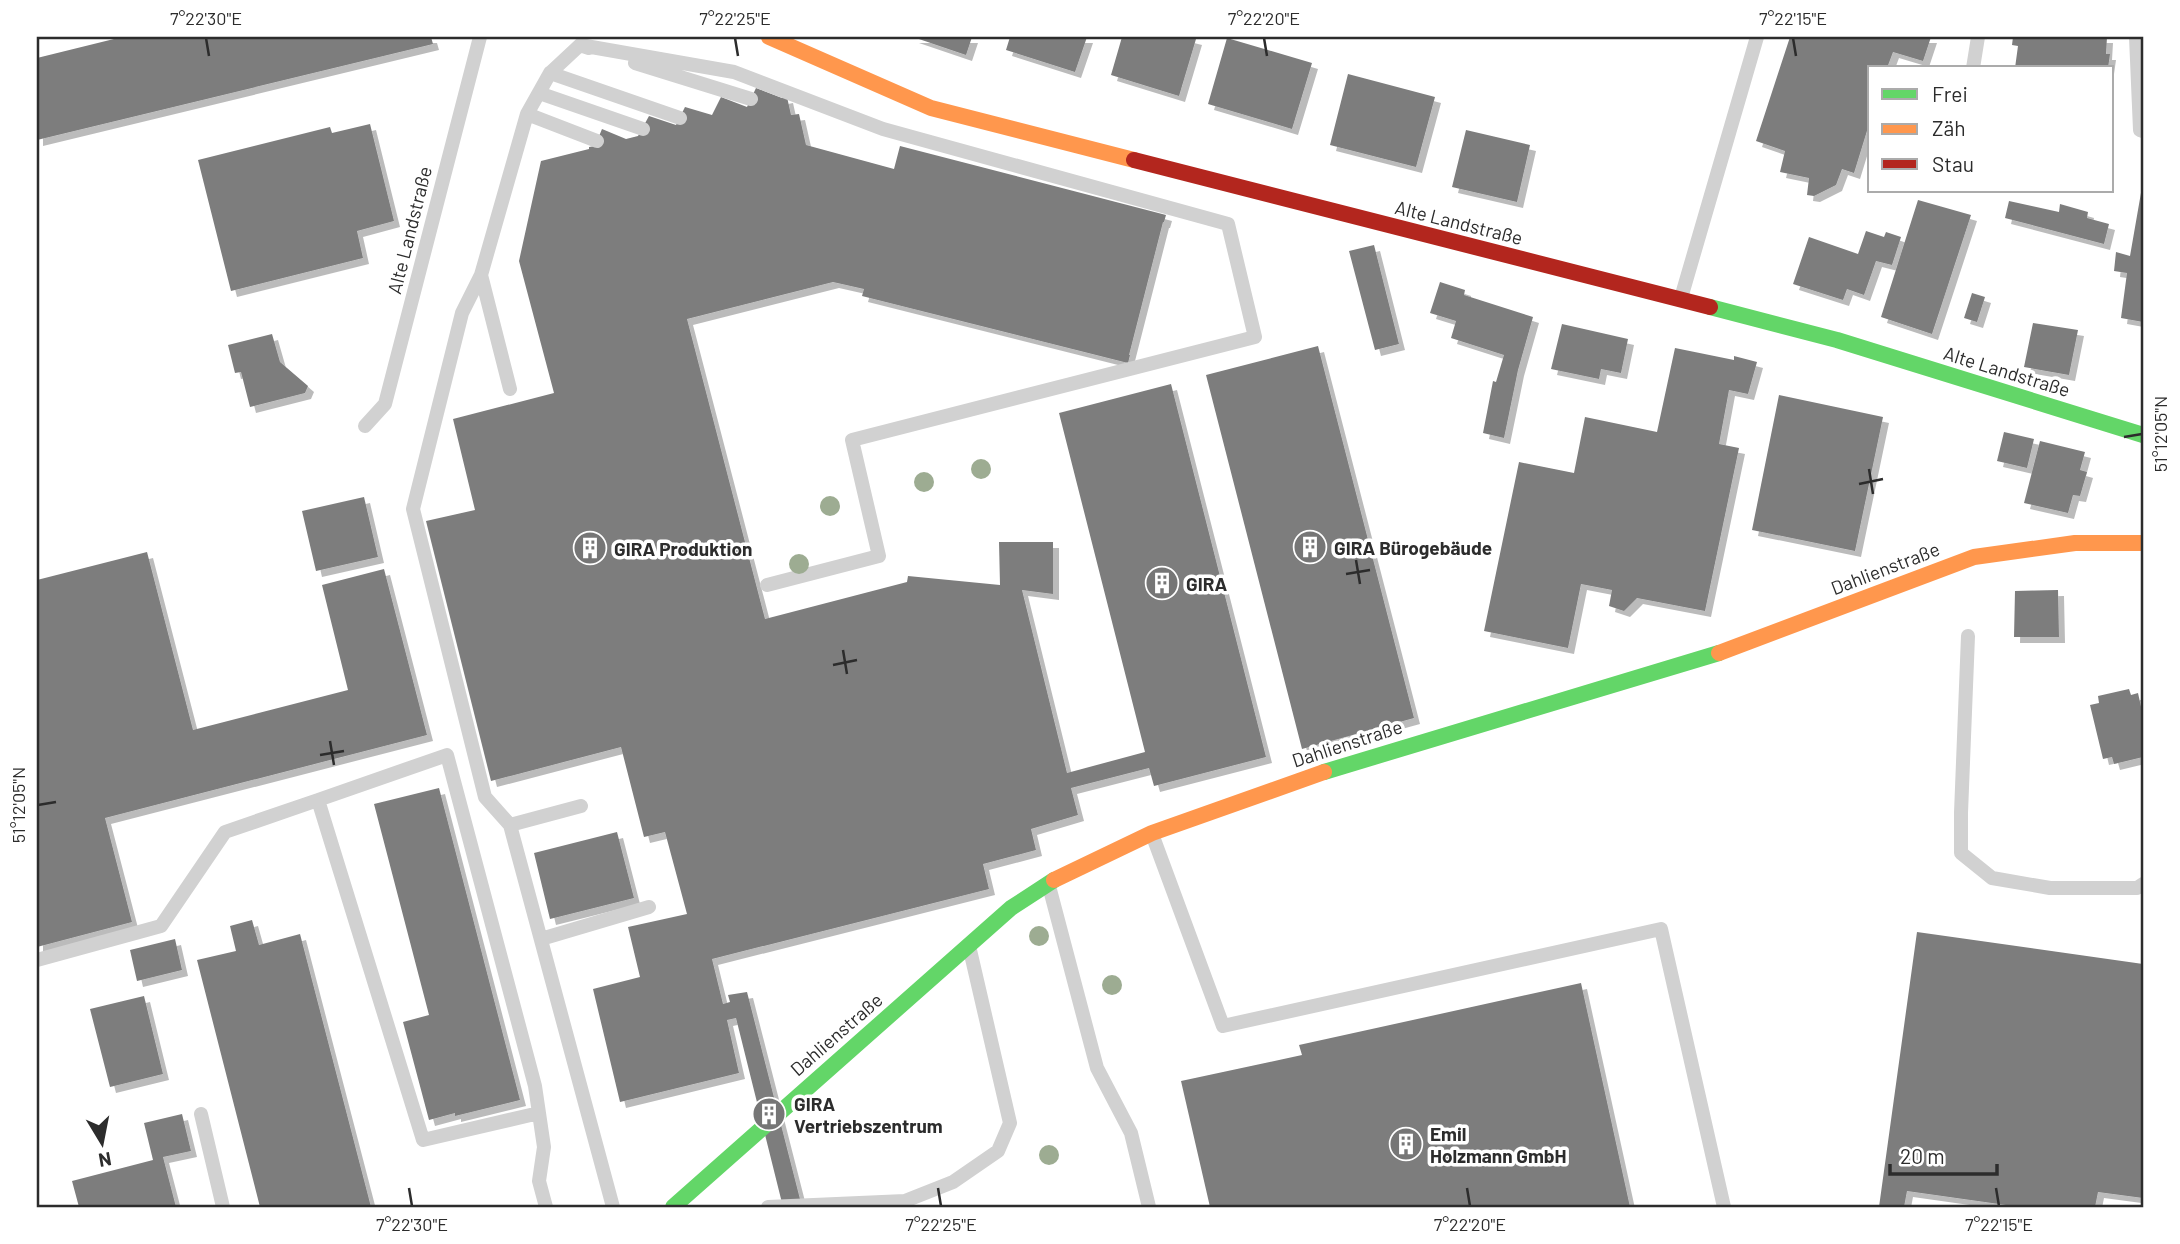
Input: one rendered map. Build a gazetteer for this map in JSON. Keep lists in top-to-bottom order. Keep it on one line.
{"streets":{"street":["Alte Landstraße","Dahlienstraße"]},"places":{"building":["GIRA Bürogebäude","GIRA Produktion","GIRA","GIRA Vertriebszentrum","Emil Holzmann GmbH"]},"legend":["Frei","Zäh","Stau"],"scale_bar":"20 m","north":"bottom","coordinates":["7°22'30\"E","7°22'25\"E","7°22'20\"E","7°22'15\"E","51°12'05\"N"]}
